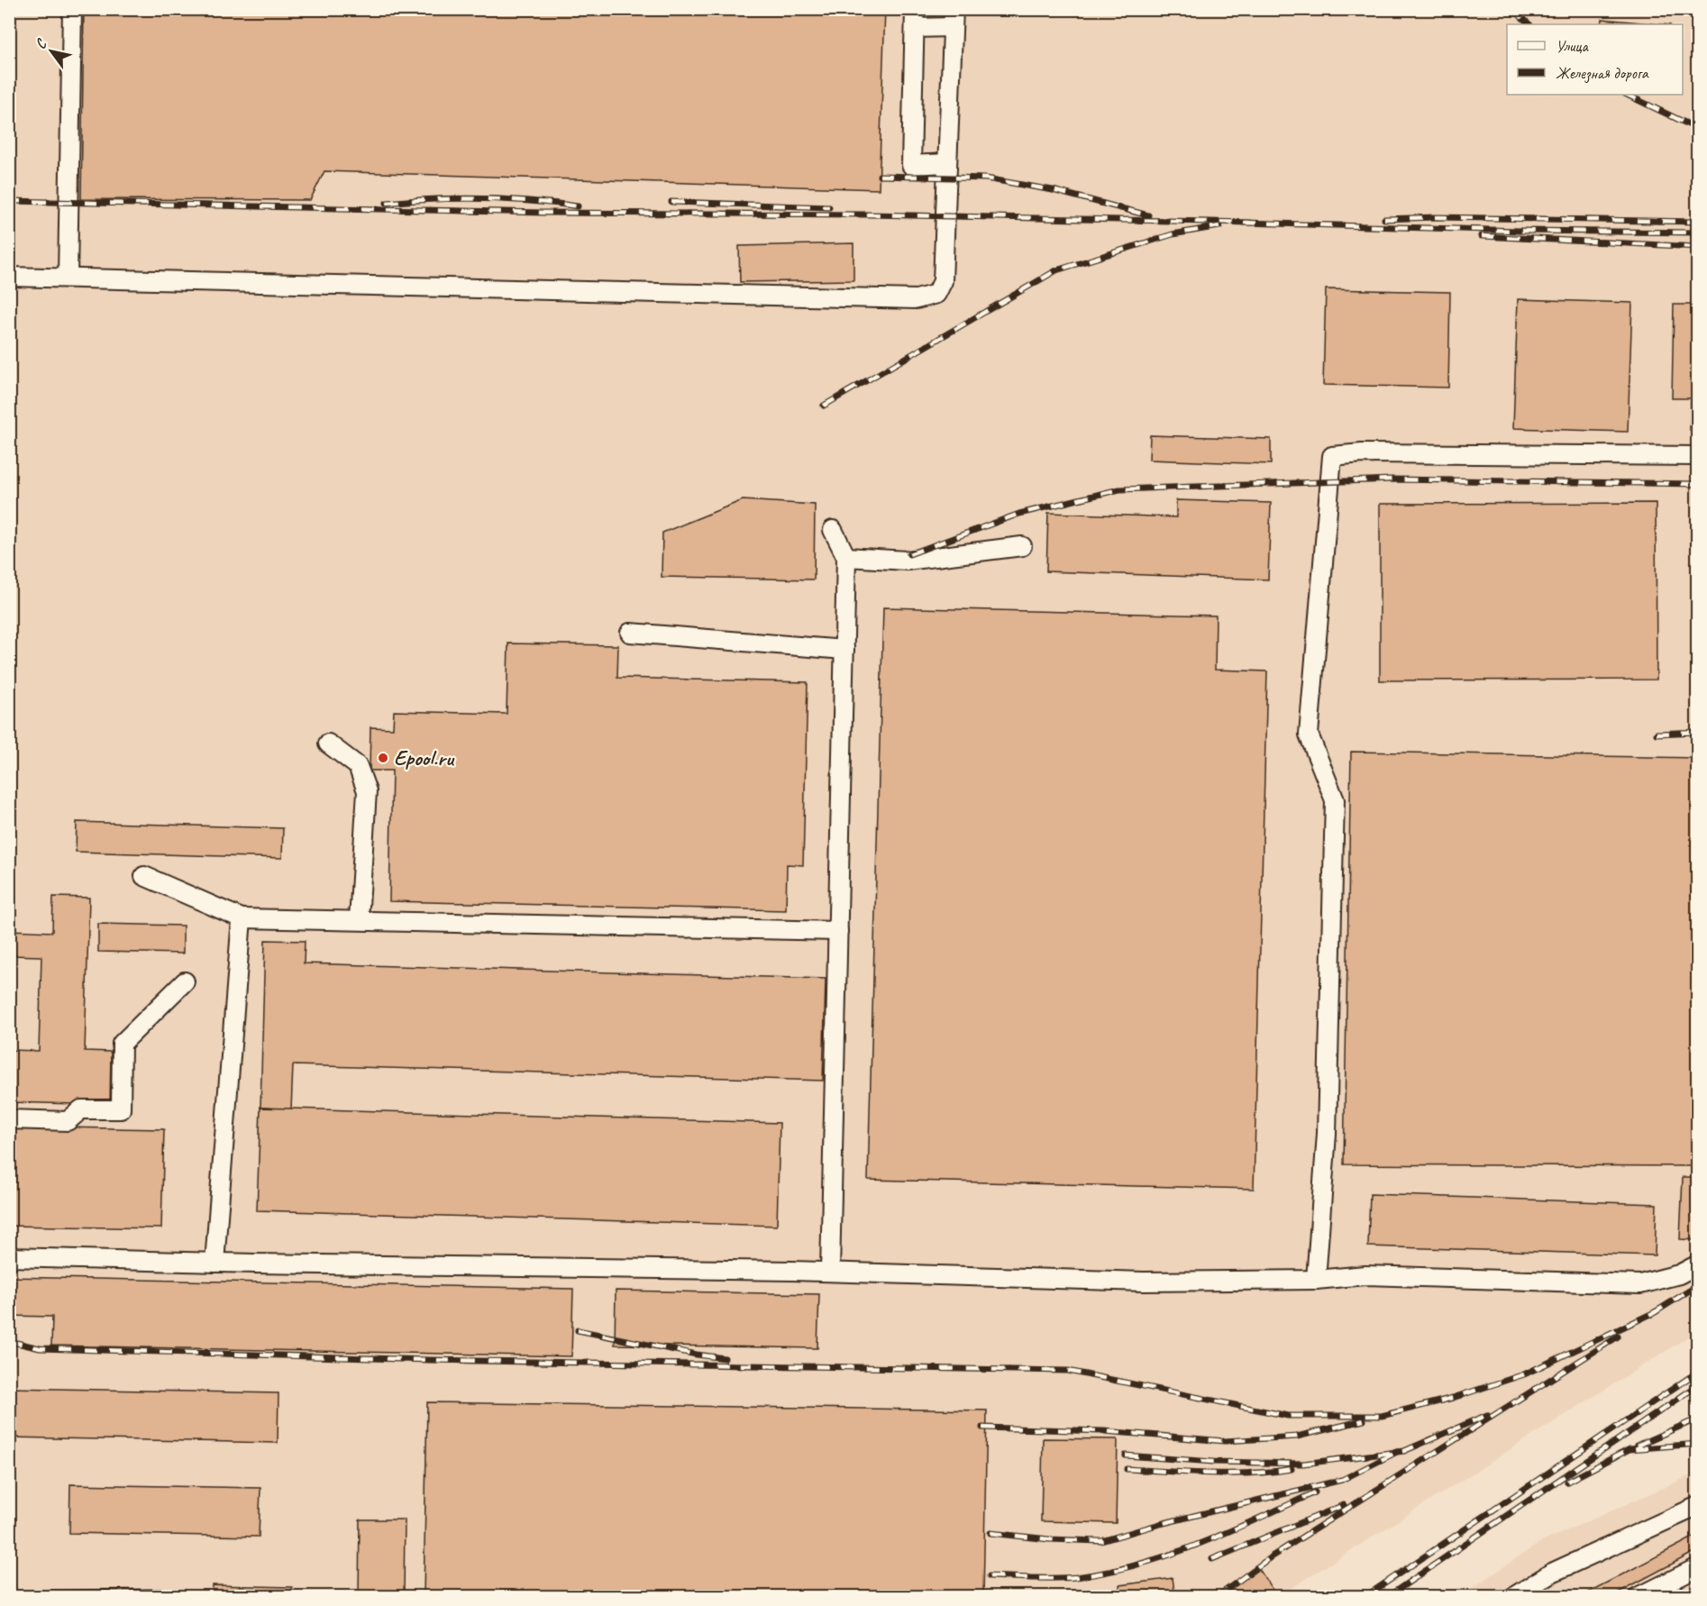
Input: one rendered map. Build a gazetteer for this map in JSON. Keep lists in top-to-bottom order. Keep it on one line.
{"places":["Epool.ru"],"legend":["Улица","Железная дорога"],"north":"top left"}
